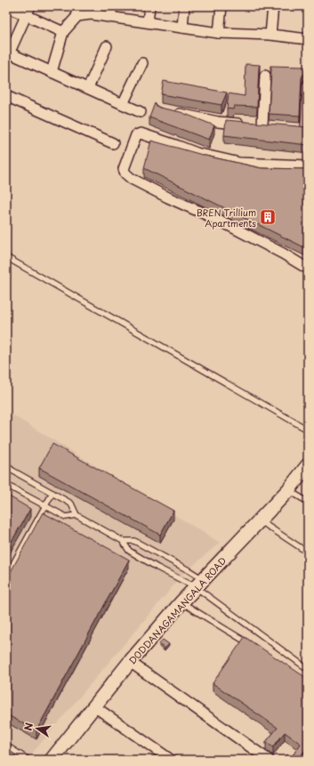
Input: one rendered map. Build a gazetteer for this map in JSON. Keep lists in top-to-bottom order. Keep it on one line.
{"streets":{"street":["DODDANAGAMANGALA ROAD"]},"places":{"building":["BREN Trillium Apartments"]},"north":"left"}
